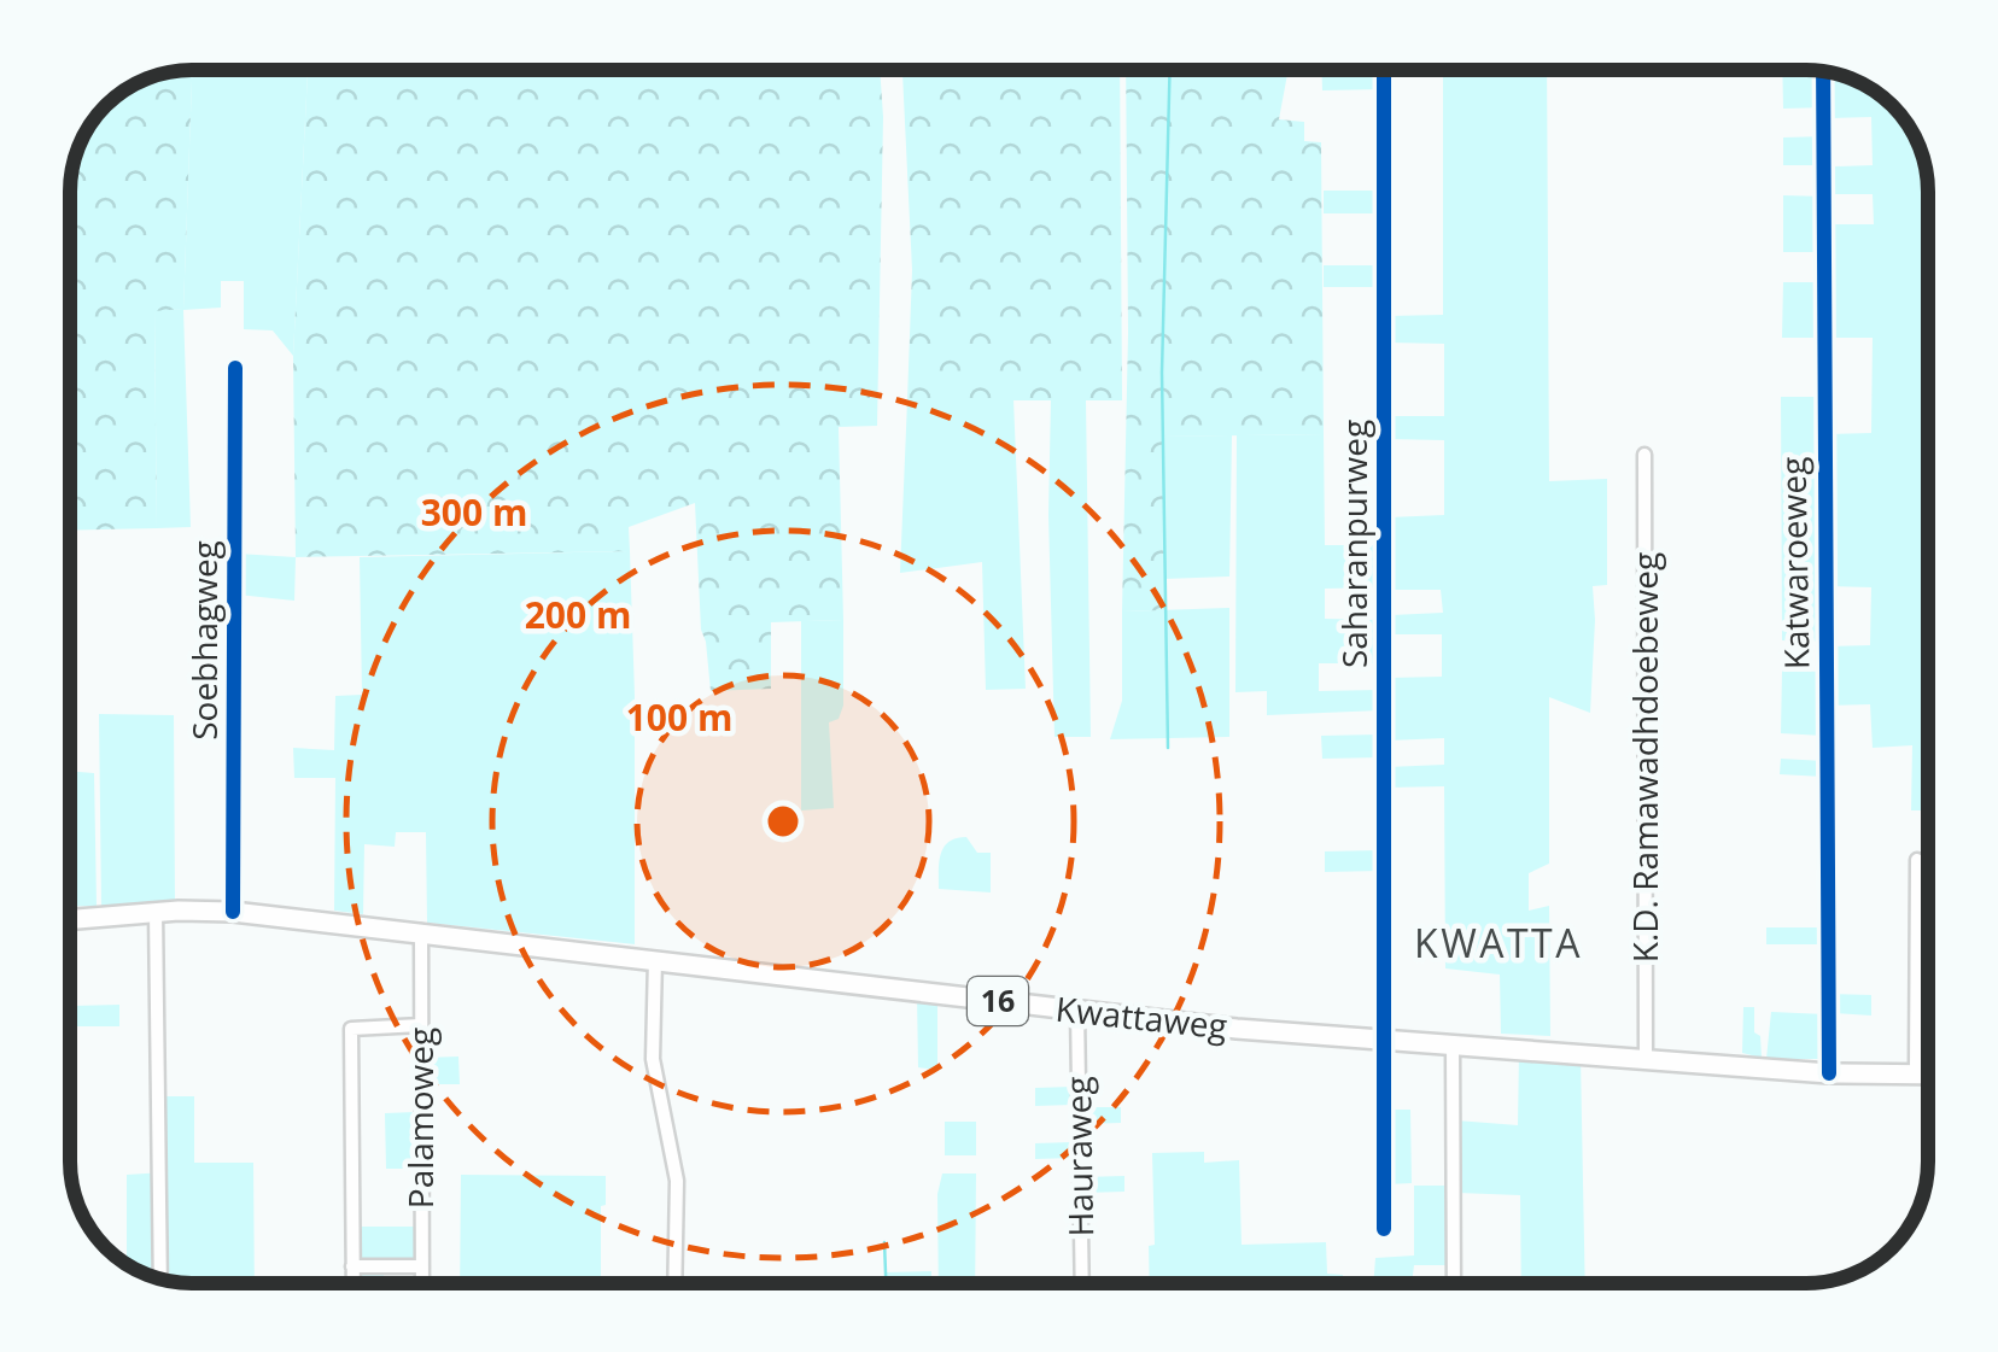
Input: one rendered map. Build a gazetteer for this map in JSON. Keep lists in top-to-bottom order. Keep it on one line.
{"streets":{"main road":["16","Kwattaweg"],"street":["Saharanpurweg","Katwaroeweg","Soebhagweg","K.D. Ramawadhdoebeweg","Palamoweg","Hauraweg"]},"crossings":[["Saharanpurweg","Kwattaweg"],["Katwaroeweg","Kwattaweg"],["Soebhagweg","Kwattaweg"],["K.D. Ramawadhdoebeweg","Kwattaweg"],["Kwattaweg","Palamoweg"],["Kwattaweg","Hauraweg"]],"districts":["KWATTA"],"rings":["300 m","200 m","100 m"]}
